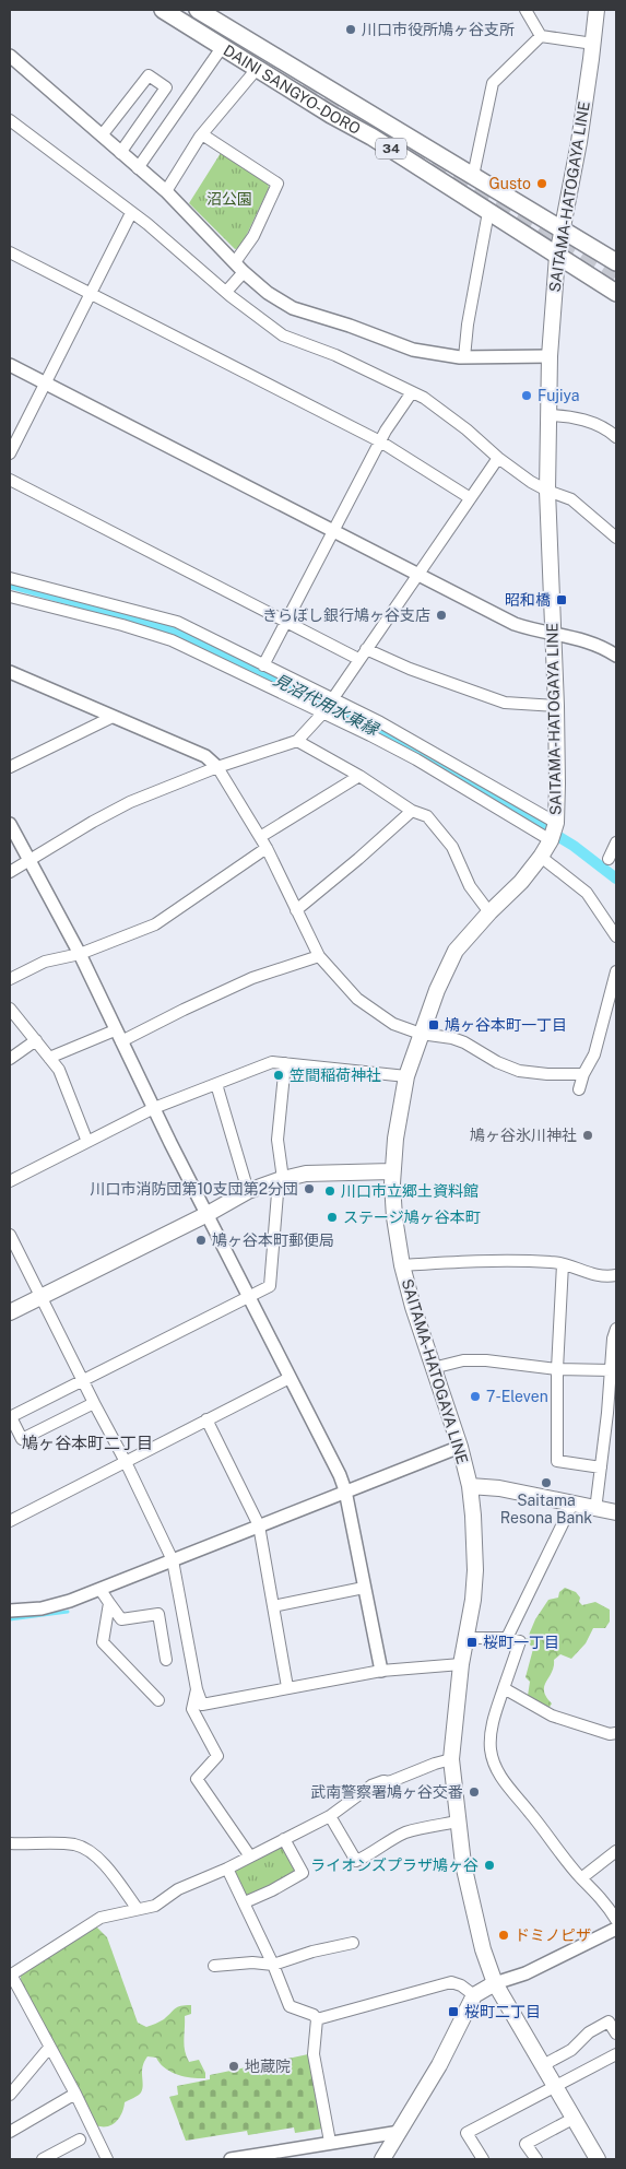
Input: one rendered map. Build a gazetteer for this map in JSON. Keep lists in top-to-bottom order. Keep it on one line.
{"streets":{"main road":["DAINI SANGYO-DORO","34","SAITAMA-HATOGAYA LINE"]},"crossings":[["DAINI SANGYO-DORO","34"],["DAINI SANGYO-DORO","SAITAMA-HATOGAYA LINE"]],"districts":["鳩ヶ谷本町二丁目"],"water":["見沼代用水東縁"],"parks":["沼公園"],"places":{"other":["川口市役所鳩ヶ谷支所","Gusto","Fujiya","きらぼし銀行鳩ヶ谷支店","笠間稲荷神社","鳩ヶ谷氷川神社","川口市消防団第10支団第2分団","川口市立郷土資料館","ステージ鳩ヶ谷本町","鳩ヶ谷本町郵便局","7-Eleven","Saitama Resona Bank","武南警察署鳩ヶ谷交番","ライオンズプラザ鳩ヶ谷","ドミノピザ","地蔵院"],"transit":["昭和橋","鳩ヶ谷本町一丁目","桜町一丁目","桜町二丁目"]}}
